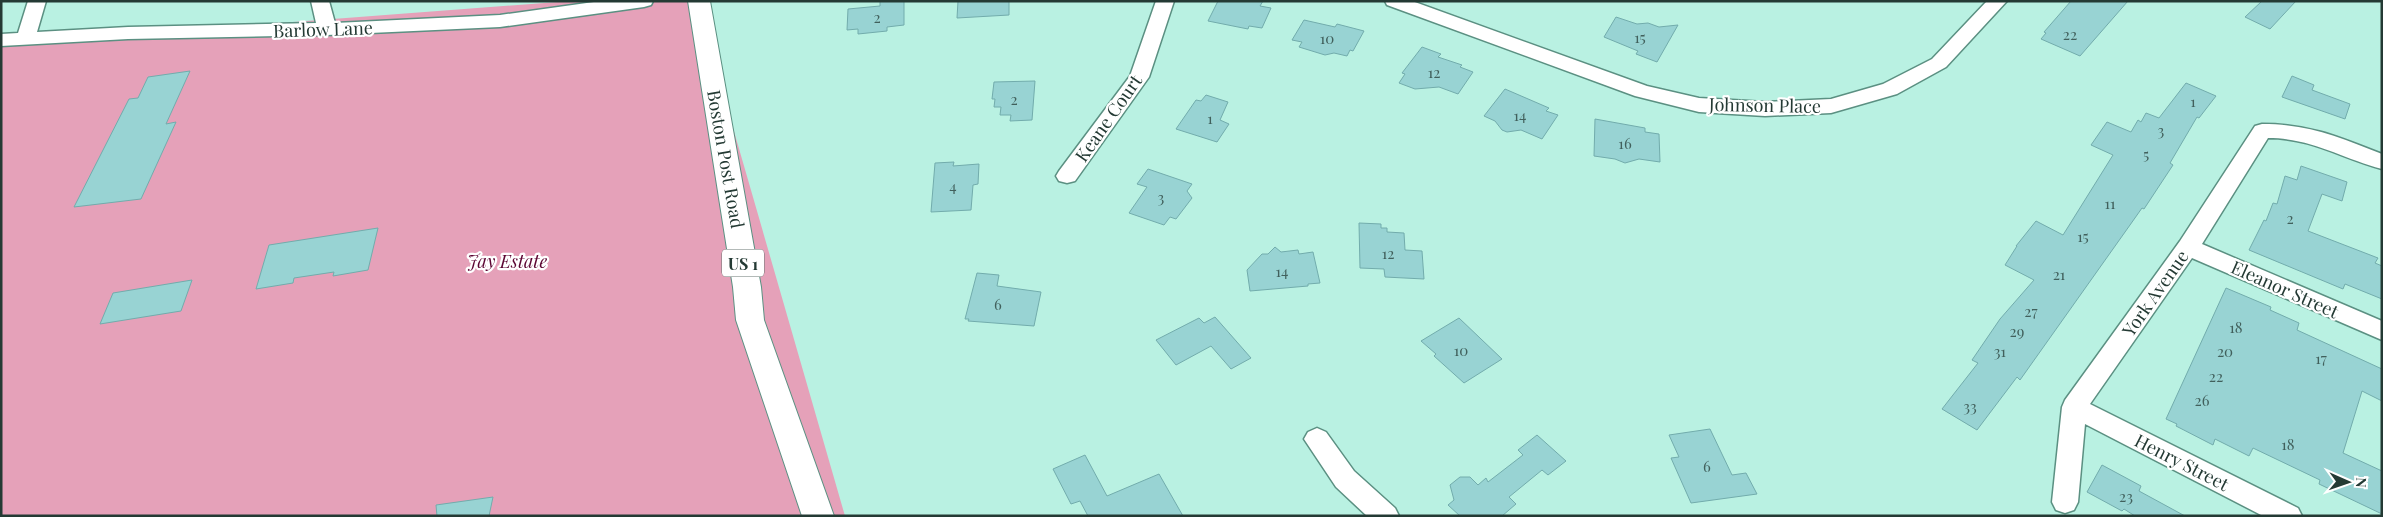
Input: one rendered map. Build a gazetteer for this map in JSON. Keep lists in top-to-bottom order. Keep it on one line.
{"streets":{"main road":["Boston Post Road","US 1"],"street":["Barlow Lane","Johnson Place","Keane Court","Eleanor Street","York Avenue","Henry Street"]},"crossings":[["Eleanor Street","York Avenue"],["York Avenue","Henry Street"]],"parks":["Jay Estate"],"house_numbers":["2","22","15","10","12","2","1","14","1","3","16","5","4","3","11","2","15","12","14","21","6","27","18","29","10","31","20","17","22","26","33","18","6","23"],"north":"right"}
